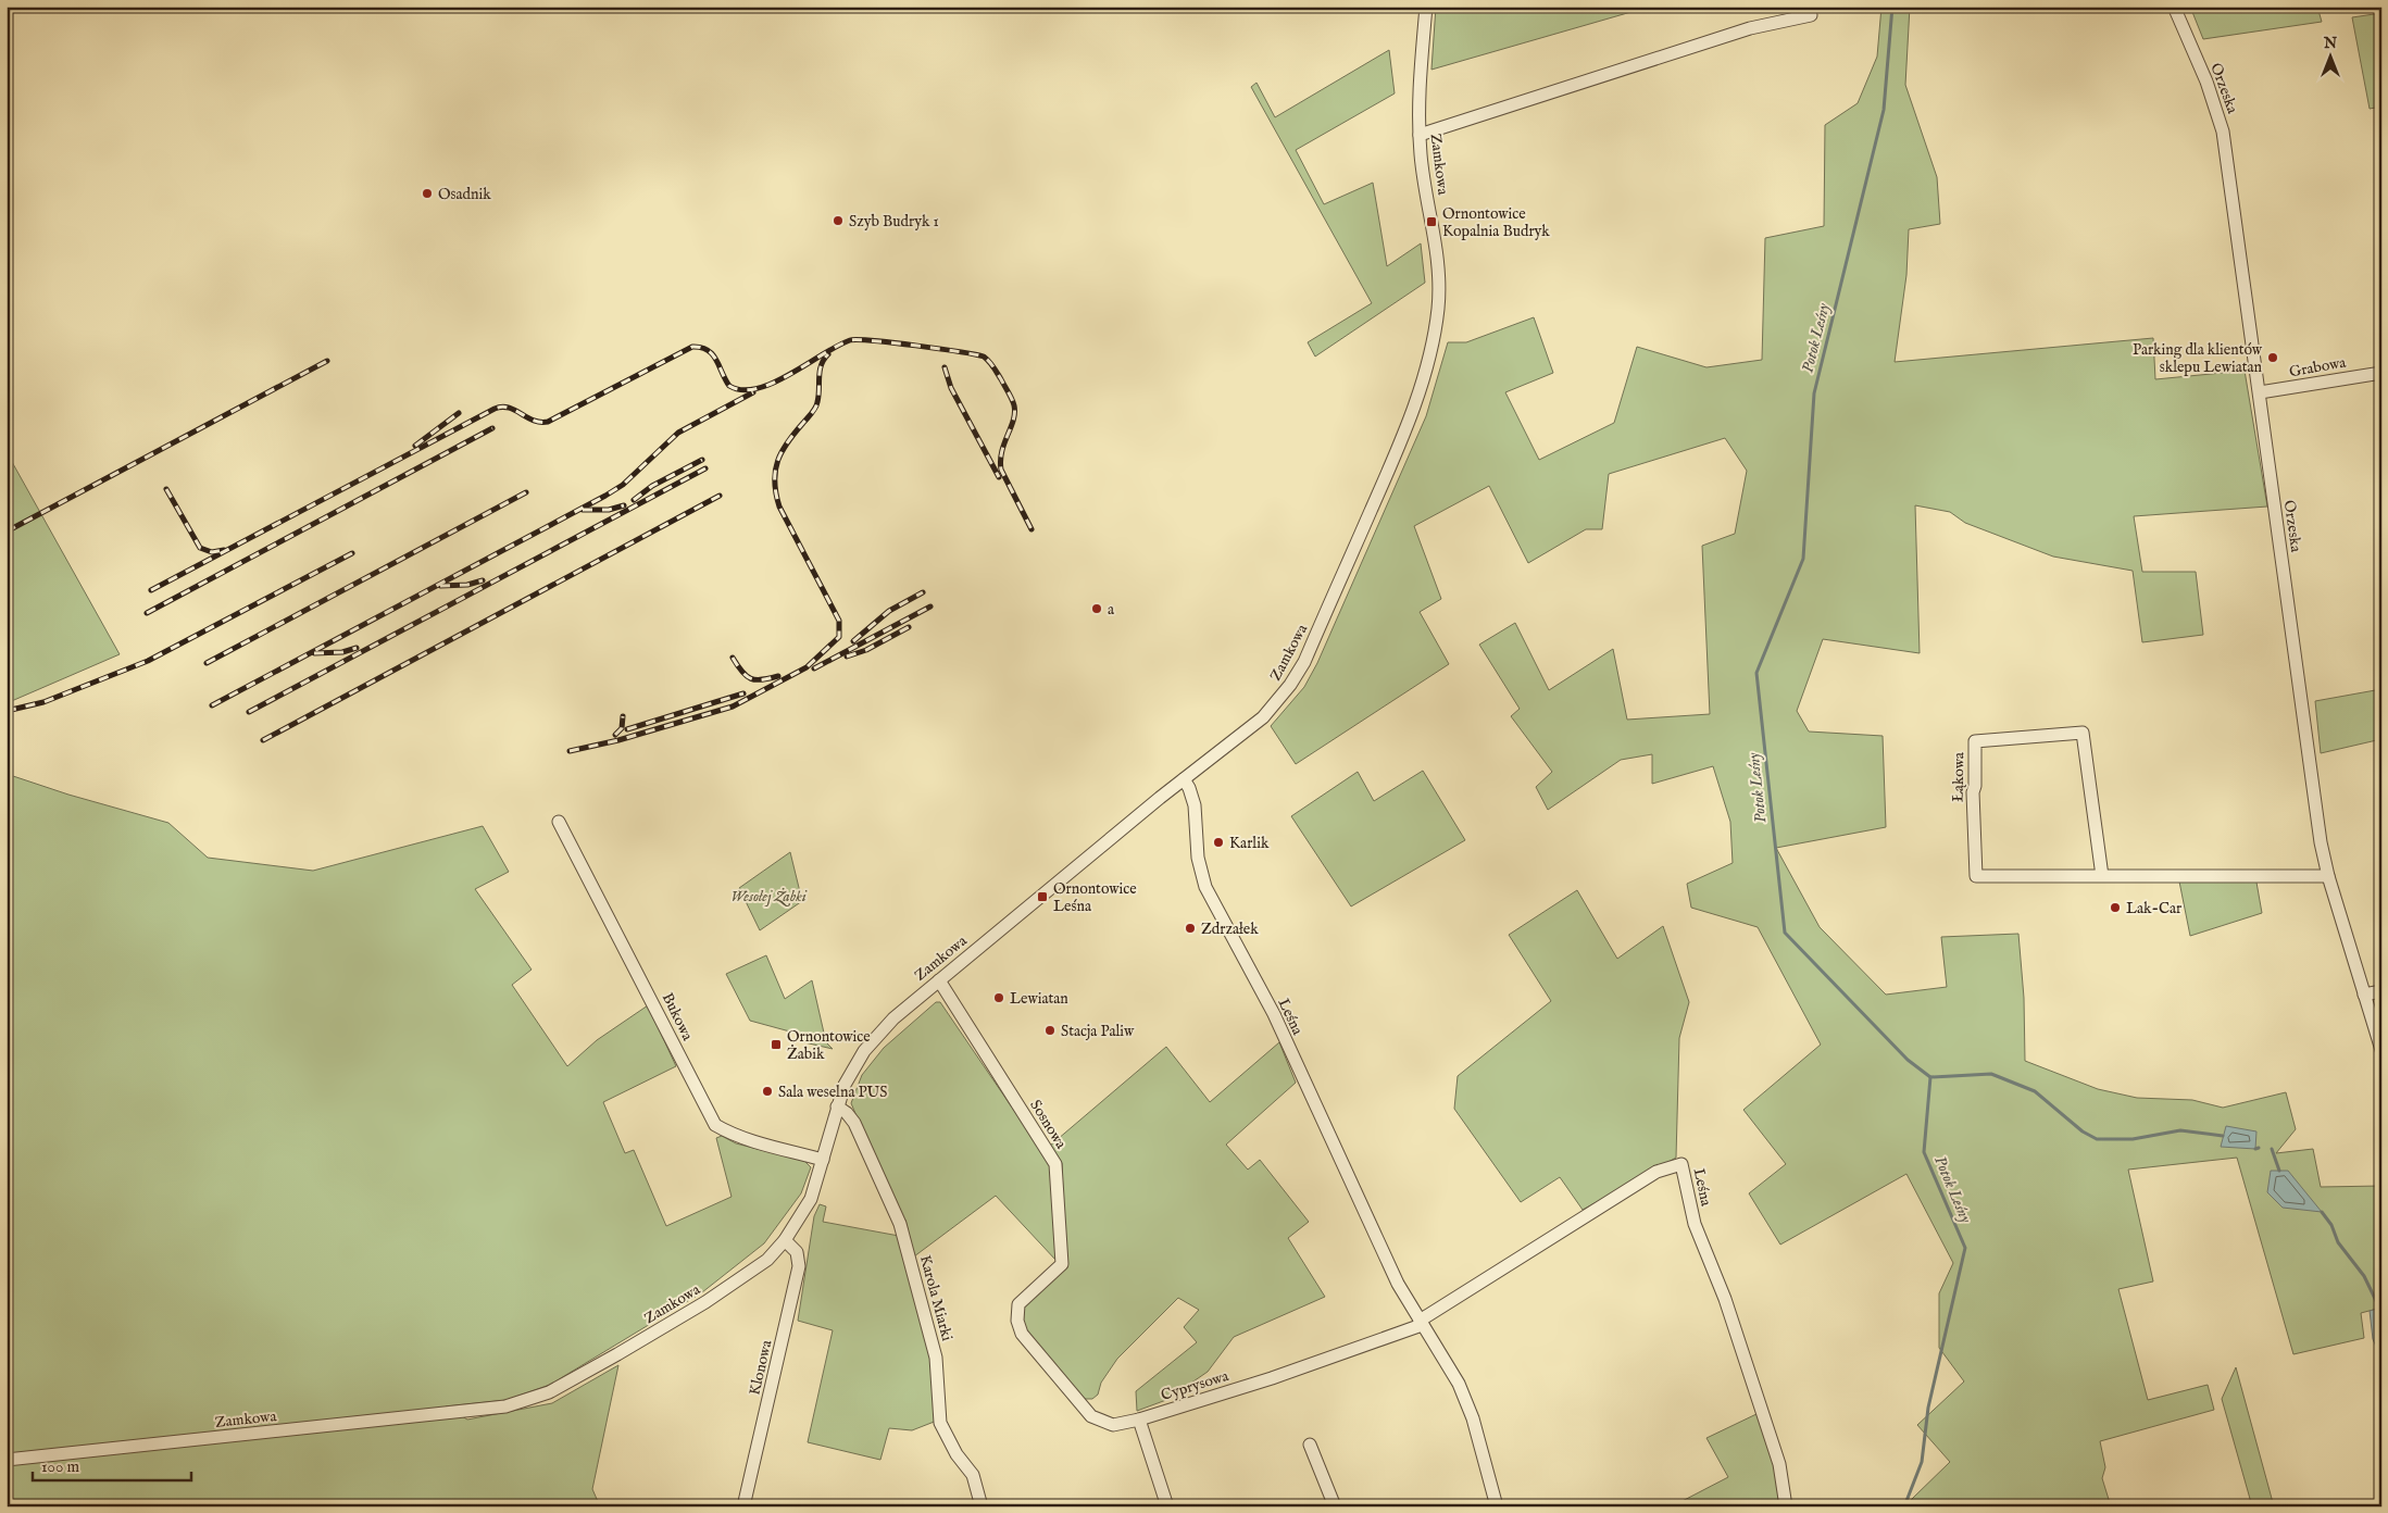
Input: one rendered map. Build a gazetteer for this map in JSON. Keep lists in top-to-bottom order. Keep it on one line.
{"streets":{"street":["Orzeska","Zamkowa","Grabowa","Łąkowa","Bukowa","Leśna","Sosnowa","Karola Miarki","Klonowa","Cyprysowa"]},"crossings":[["Orzeska","Grabowa"],["Orzeska","Łąkowa"],["Zamkowa","Bukowa"],["Zamkowa","Leśna"],["Zamkowa","Sosnowa"],["Zamkowa","Karola Miarki"],["Zamkowa","Klonowa"],["Leśna","Cyprysowa"],["Sosnowa","Cyprysowa"]],"water":["Potok Leśny"],"parks":["Wesołej Żabki"],"places":{"other":["Osadnik","Szyb Budryk 1","Parking dla klientów sklepu Lewiatan","a","Karlik","Lak-Car","Zdrzałek","Lewiatan","Stacja Paliw","Sala weselna PUS"],"transit":["Ornontowice Kopalnia Budryk","Ornontowice Leśna","Ornontowice Żabik"]},"scale_bar":"100 m","north":"top"}
